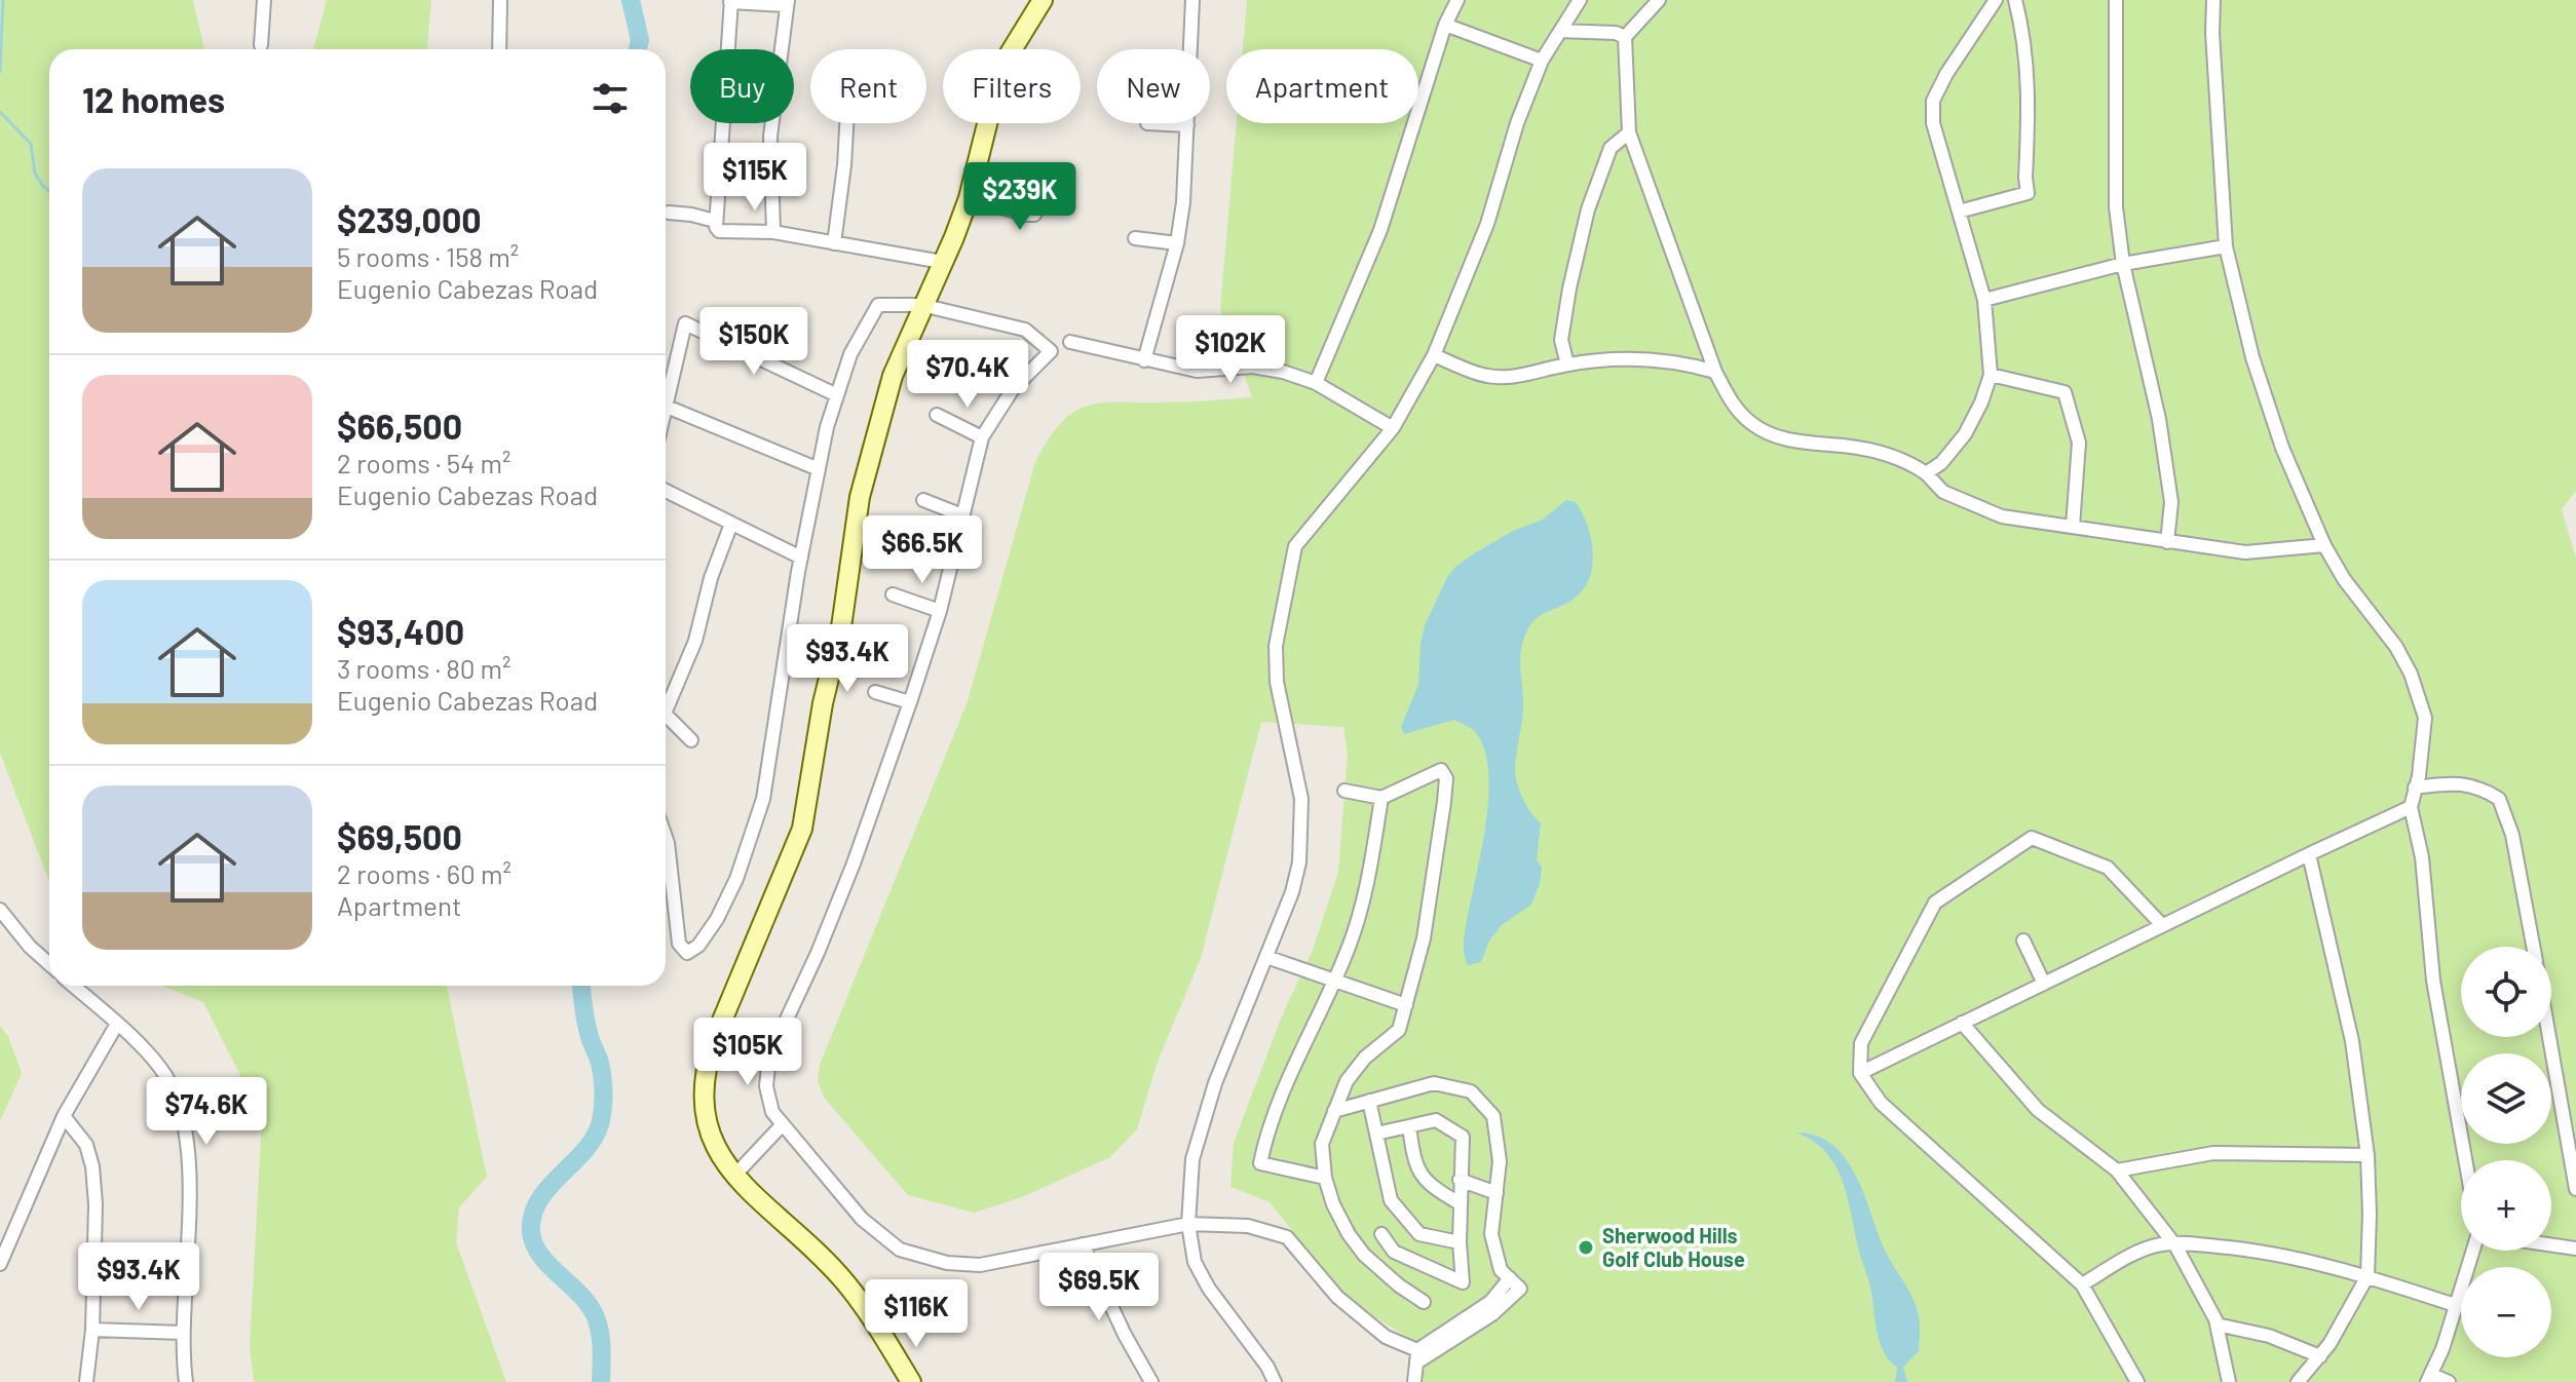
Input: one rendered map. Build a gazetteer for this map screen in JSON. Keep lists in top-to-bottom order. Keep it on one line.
{"places":["Sherwood Hills Golf Club House"],"page":{"chip":["Buy","Rent","Filters","New","Apartment"],"heading":"12 homes","price":["$115K","$239K","$150K","$102K","$70.4K","$66.5K","$93.4K","$105K","$74.6K","$93.4K","$69.5K","$116K"],"list":[{"name":"$239,000","note":"5 rooms · 158 m² · Eugenio Cabezas Road"},{"name":"$66,500","note":"2 rooms · 54 m² · Eugenio Cabezas Road"},{"name":"$93,400","note":"3 rooms · 80 m² · Eugenio Cabezas Road"},{"name":"$69,500","note":"2 rooms · 60 m² · Apartment"}],"map_buttons":["+","−"]}}
